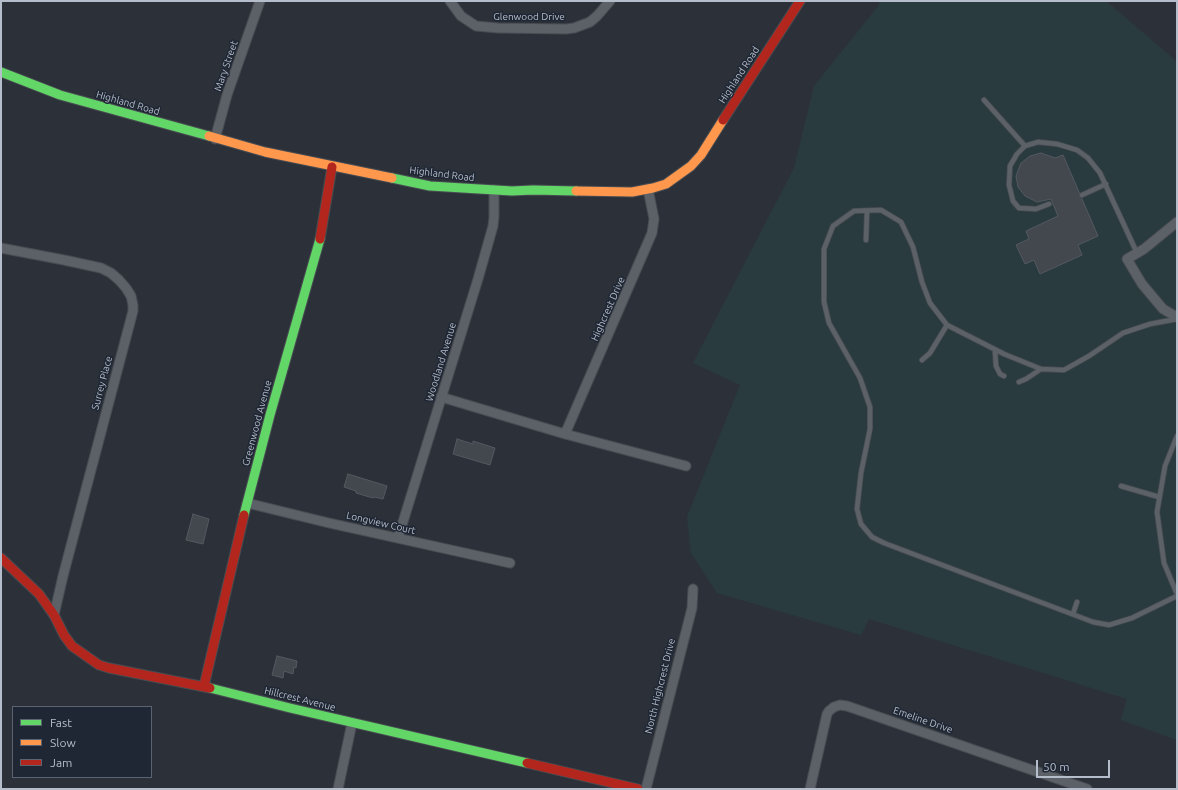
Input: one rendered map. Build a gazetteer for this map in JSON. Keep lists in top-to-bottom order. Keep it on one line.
{"streets":{"street":["Glenwood Drive","Mary Street","Highland Road","Highcrest Drive","Woodland Avenue","Surrey Place","Greenwood Avenue","Longview Court","North Highcrest Drive","Hillcrest Avenue","Emeline Drive"]},"crossings":[["Mary Street","Highland Road"],["Highland Road","Highcrest Drive"],["Highland Road","Woodland Avenue"],["Highland Road","Greenwood Avenue"],["Woodland Avenue","Longview Court"],["Surrey Place","Hillcrest Avenue"],["Greenwood Avenue","Longview Court"],["Greenwood Avenue","Hillcrest Avenue"]],"legend":["Fast","Slow","Jam"],"scale_bar":"50 m"}
